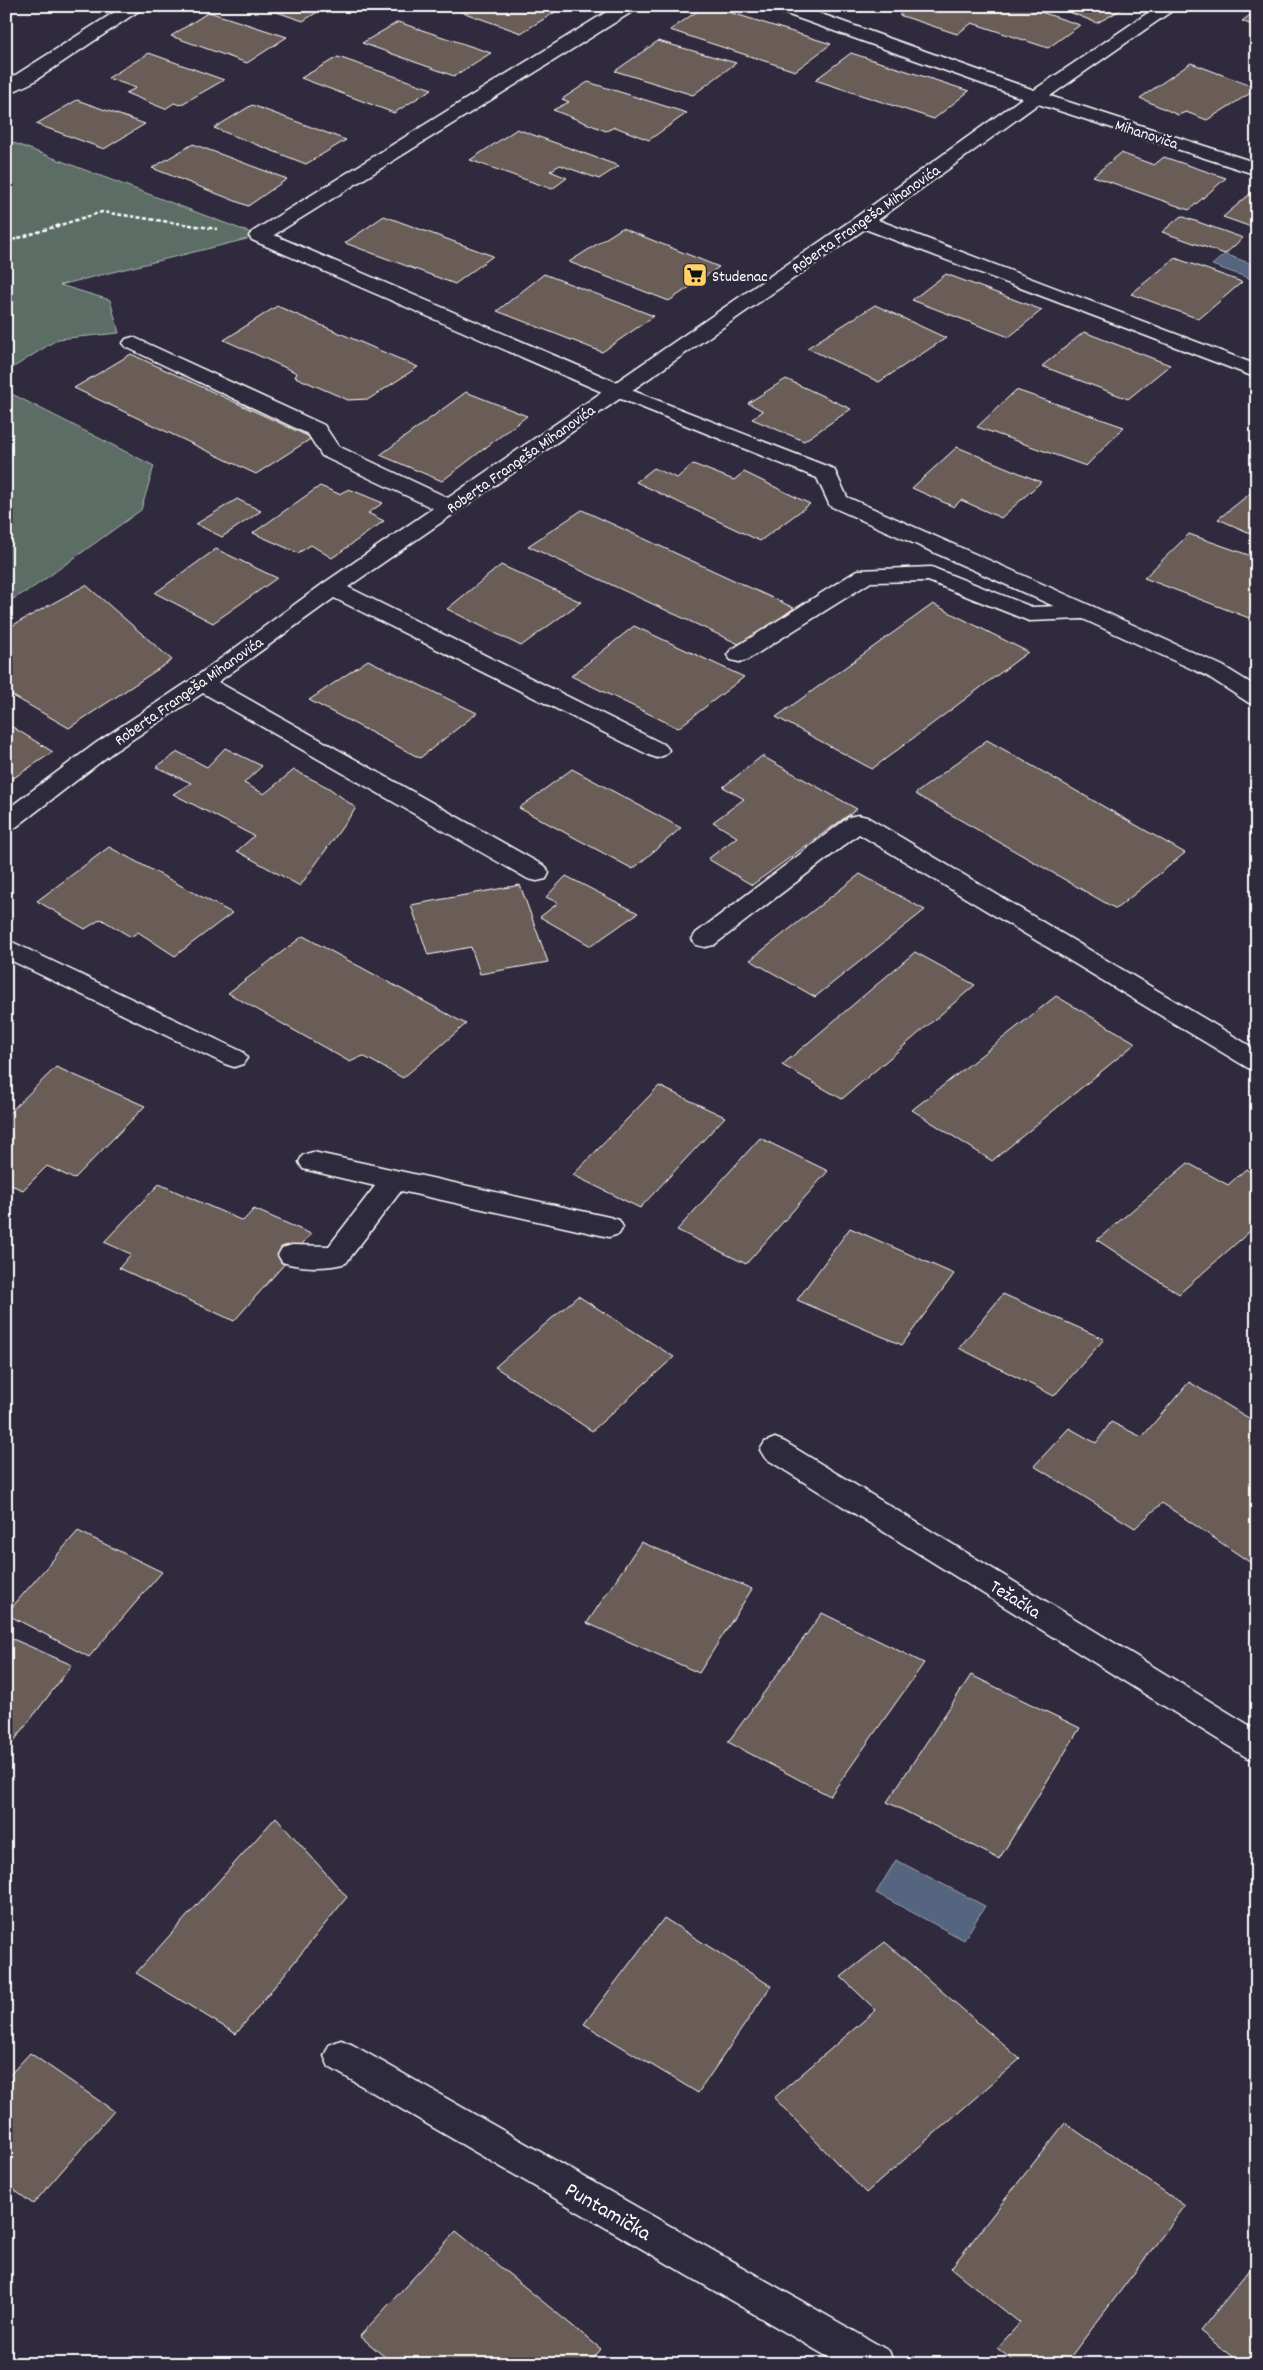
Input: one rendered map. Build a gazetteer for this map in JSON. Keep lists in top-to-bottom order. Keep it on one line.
{"streets":{"street":["Mihanoviča","Roberta Frangeša Mihanovića","Težačka","Puntamička"]},"crossings":[["Mihanoviča","Roberta Frangeša Mihanovića"]],"places":{"supermarket":["Studenac"]}}
